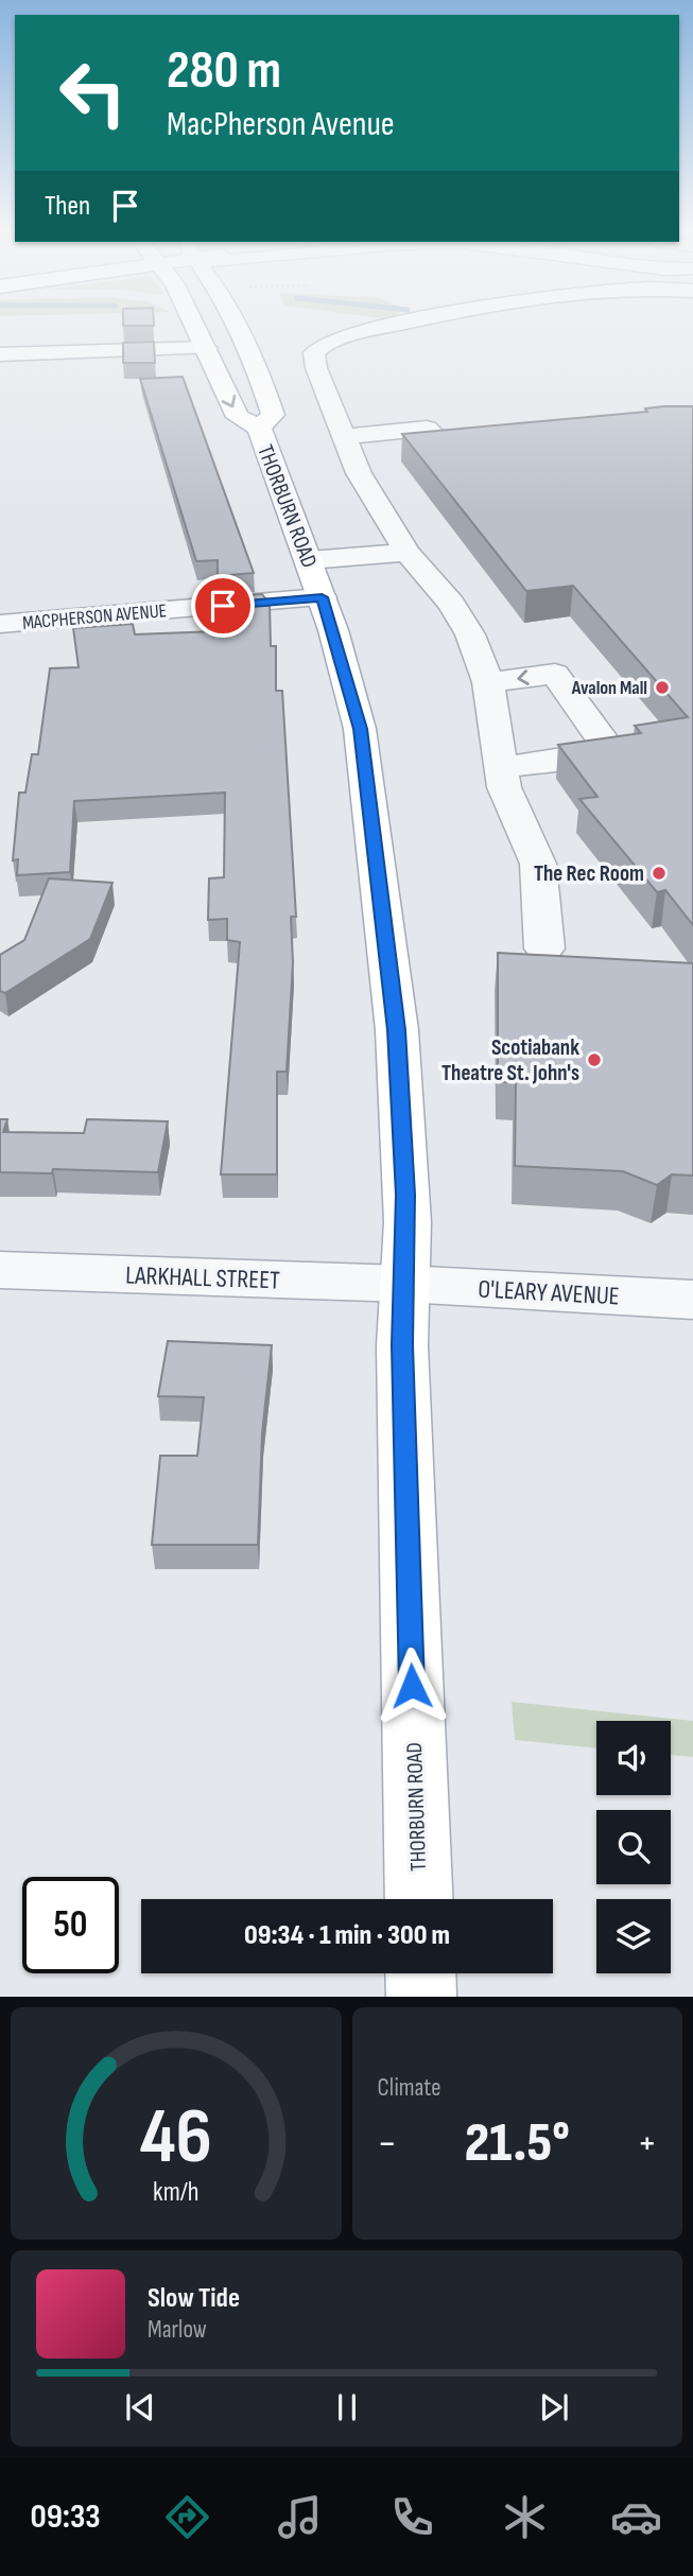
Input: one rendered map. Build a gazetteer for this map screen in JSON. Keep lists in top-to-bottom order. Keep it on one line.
{"streets":{"main road":["THORBURN ROAD"],"street":["MACPHERSON AVENUE","LARKHALL STREET","O'LEARY AVENUE"]},"crossings":[["THORBURN ROAD","MACPHERSON AVENUE"],["THORBURN ROAD","LARKHALL STREET"],["THORBURN ROAD","O'LEARY AVENUE"],["LARKHALL STREET","O'LEARY AVENUE"]],"places":["Avalon Mall","The Rec Room","Scotiabank Theatre St. John's"],"page":{"turn":["280 m","MacPherson Avenue"],"then":"Then","limit":"50","trip":"09:34 · 1 min · 300 m","tile":"Climate","heat":["−","21.5°","+"],"song":["Slow Tide","Marlow"],"tabs":"09:33","gauge":["46","km/h"]}}
